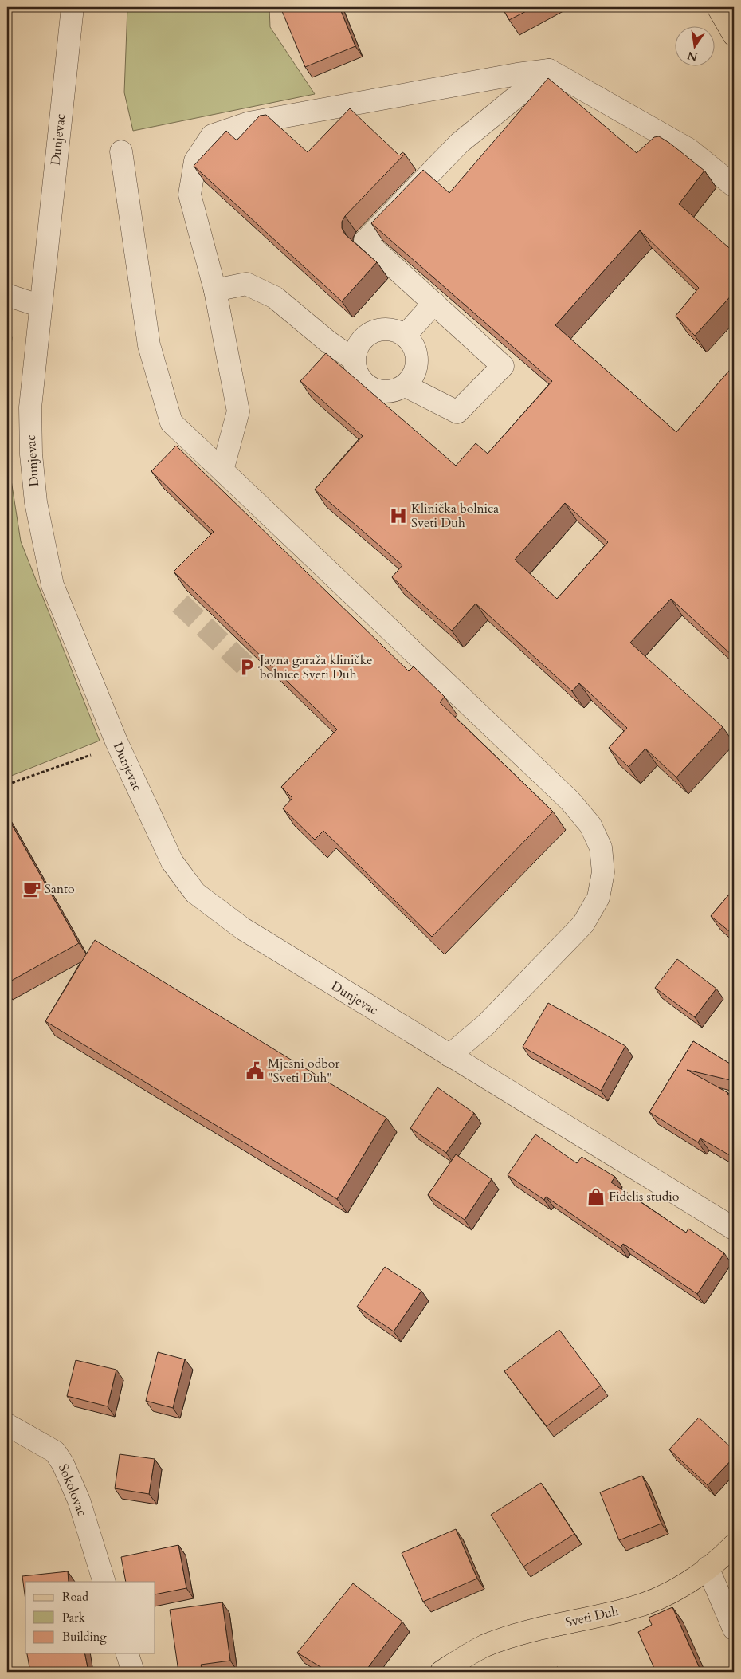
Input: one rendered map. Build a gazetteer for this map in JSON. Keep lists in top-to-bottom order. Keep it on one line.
{"streets":{"main road":["Sveti Duh"],"street":["Dunjevac","Sokolovac"]},"places":{"hospital":["Klinička bolnica Sveti Duh"],"parking":["Javna garaža kliničke bolnice Sveti Duh"],"cafe":["Santo"],"public building":["Mjesni odbor \"Sveti Duh\""],"shop":["Fidelis studio"]},"legend":["Road","Park","Building"],"north":"bottom"}
